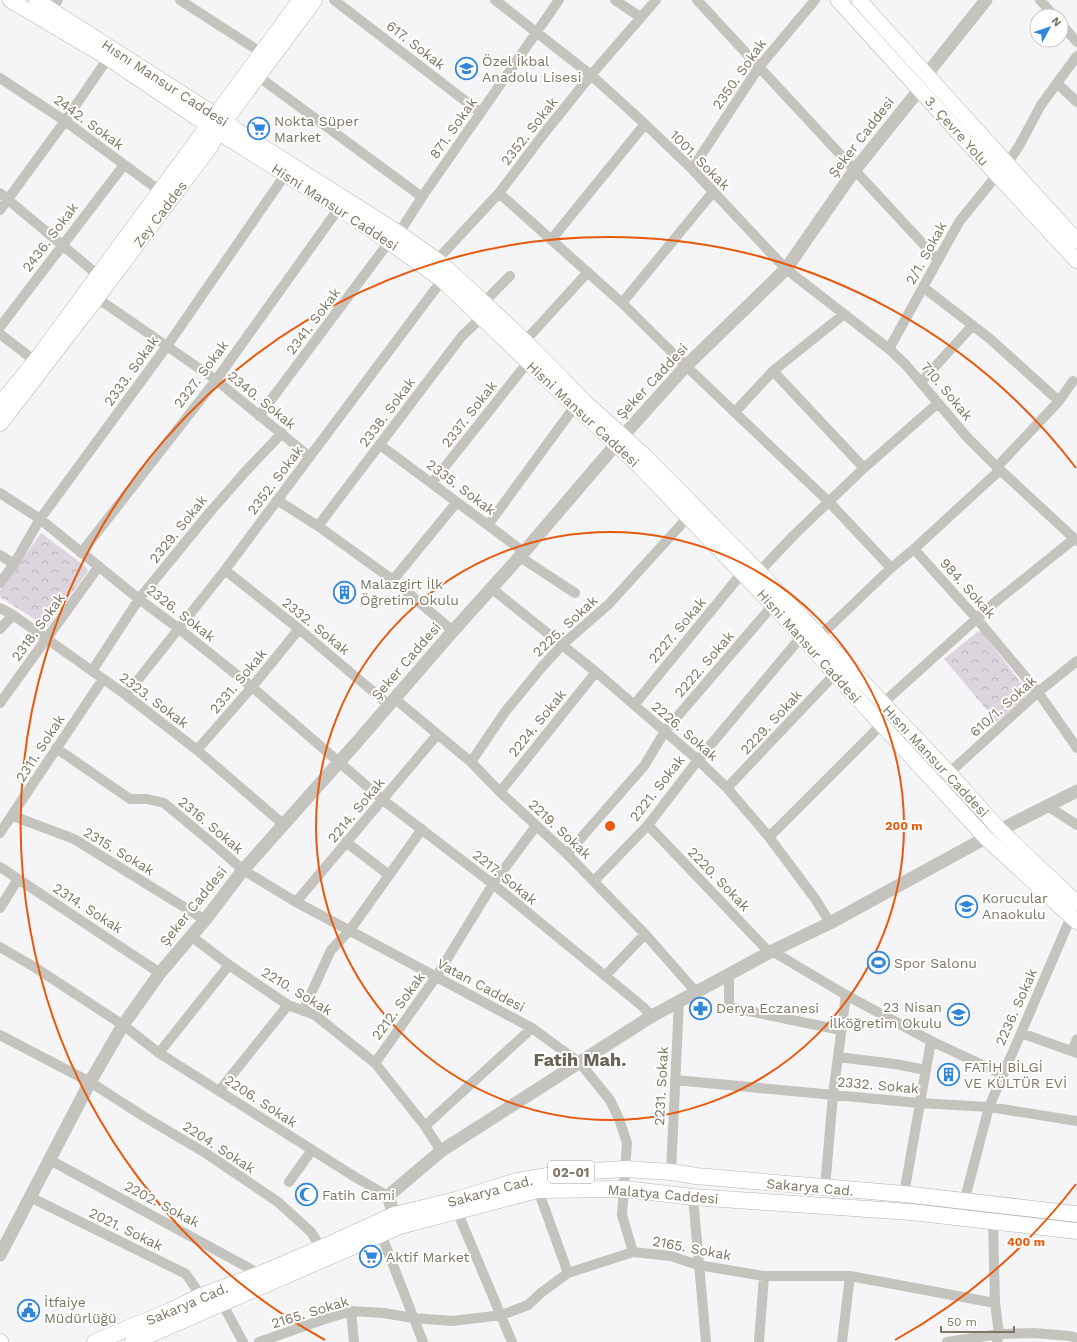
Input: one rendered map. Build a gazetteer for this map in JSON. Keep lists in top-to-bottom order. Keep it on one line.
{"streets":{"main road":["Hısnı Mansur Caddesi","3. Çevre Yolu","Hisni Mansur Caddesi","Zey Caddes","02-01","Sakarya Cad.","Malatya Caddesi"],"street":["617. Sokak","2350. Sokak","2442. Sokak","871. Sokak","2352. Sokak","Şeker Caddesi","1001. Sokak","2436. Sokak","2/1. Sokak","2341. Sokak","2333. Sokak","2327. Sokak","710. Sokak","2340. Sokak","2338. Sokak","2337. Sokak","2335. Sokak","2329. Sokak","984. Sokak","2326. Sokak","2332. Sokak","2225. Sokak","2318. Sokak","2227. Sokak","2222. Sokak","2331. Sokak","2323. Sokak","610/1. Sokak","2229. Sokak","2224. Sokak","2226. Sokak","2311. Sokak","2221. Sokak","2214. Sokak","2316. Sokak","2219. Sokak","2315. Sokak","2217. Sokak","2220. Sokak","2314. Sokak","Vatan Caddesi","2210. Sokak","2212. Sokak","2236. Sokak","2231. Sokak","2206. Sokak","2204. Sokak","2202. Sokak","2021. Sokak","2165. Sokak"]},"crossings":[["617. Sokak","871. Sokak"],["2350. Sokak","1001. Sokak"],["Hısnı Mansur Caddesi","871. Sokak"],["Hısnı Mansur Caddesi","2352. Sokak"],["Hısnı Mansur Caddesi","Şeker Caddesi"],["Hısnı Mansur Caddesi","Hisni Mansur Caddesi"],["Hısnı Mansur Caddesi","Zey Caddes"],["Hısnı Mansur Caddesi","2341. Sokak"],["Hısnı Mansur Caddesi","610/1. Sokak"],["Hısnı Mansur Caddesi","2236. Sokak"],["2442. Sokak","Zey Caddes"],["2442. Sokak","2436. Sokak"],["871. Sokak","1001. Sokak"],["871. Sokak","Hisni Mansur Caddesi"],["871. Sokak","2341. Sokak"],["2352. Sokak","1001. Sokak"],["2352. Sokak","Hisni Mansur Caddesi"],["2352. Sokak","2340. Sokak"],["2352. Sokak","2326. Sokak"],["2352. Sokak","2332. Sokak"],["2352. Sokak","2323. Sokak"],["3. Çevre Yolu","Şeker Caddesi"],["3. Çevre Yolu","2/1. Sokak"],["Şeker Caddesi","1001. Sokak"],["Şeker Caddesi","Hisni Mansur Caddesi"],["Şeker Caddesi","710. Sokak"],["Şeker Caddesi","2335. Sokak"],["Şeker Caddesi","2326. Sokak"],["Şeker Caddesi","2332. Sokak"],["Şeker Caddesi","2323. Sokak"],["Şeker Caddesi","2226. Sokak"],["Şeker Caddesi","2316. Sokak"],["Şeker Caddesi","2219. Sokak"],["Şeker Caddesi","2315. Sokak"],["Şeker Caddesi","2217. Sokak"],["Şeker Caddesi","2314. Sokak"],["Şeker Caddesi","Vatan Caddesi"],["Şeker Caddesi","2210. Sokak"],["Şeker Caddesi","2206. Sokak"],["Şeker Caddesi","2204. Sokak"],["Şeker Caddesi","2202. Sokak"],["Şeker Caddesi","2021. Sokak"],["1001. Sokak","710. Sokak"],["Hisni Mansur Caddesi","Zey Caddes"],["Hisni Mansur Caddesi","2341. Sokak"],["Hisni Mansur Caddesi","2333. Sokak"],["Hisni Mansur Caddesi","2327. Sokak"],["Hisni Mansur Caddesi","2338. Sokak"],["Hisni Mansur Caddesi","2337. Sokak"],["Hisni Mansur Caddesi","2225. Sokak"],["Hisni Mansur Caddesi","2227. Sokak"],["Hisni Mansur Caddesi","2222. Sokak"],["Hisni Mansur Caddesi","2229. Sokak"],["Hisni Mansur Caddesi","2221. Sokak"],["Hisni Mansur Caddesi","2236. Sokak"],["Zey Caddes","2340. Sokak"],["2/1. Sokak","710. Sokak"],["2341. Sokak","2340. Sokak"],["2333. Sokak","2340. Sokak"],["2333. Sokak","2326. Sokak"],["2327. Sokak","2340. Sokak"],["2327. Sokak","2326. Sokak"],["2340. Sokak","2329. Sokak"],["2338. Sokak","2335. Sokak"],["2337. Sokak","2335. Sokak"],["2329. Sokak","2326. Sokak"],["2329. Sokak","2323. Sokak"],["984. Sokak","610/1. Sokak"],["2326. Sokak","2318. Sokak"],["2326. Sokak","2331. Sokak"],["2326. Sokak","2217. Sokak"],["2332. Sokak","2331. Sokak"],["2332. Sokak","2219. Sokak"],["2332. Sokak","2236. Sokak"],["2332. Sokak","2231. Sokak"],["2225. Sokak","2226. Sokak"],["2225. Sokak","2219. Sokak"],["2318. Sokak","2323. Sokak"],["2227. Sokak","2226. Sokak"],["2222. Sokak","2226. Sokak"],["2222. Sokak","2219. Sokak"],["2331. Sokak","2323. Sokak"],["2323. Sokak","2311. Sokak"],["2229. Sokak","2226. Sokak"],["2224. Sokak","2226. Sokak"],["2224. Sokak","2219. Sokak"],["2226. Sokak","2221. Sokak"],["2311. Sokak","2316. Sokak"],["2311. Sokak","2315. Sokak"],["2221. Sokak","2219. Sokak"],["2221. Sokak","2220. Sokak"],["2214. Sokak","2219. Sokak"],["2214. Sokak","2217. Sokak"],["2214. Sokak","Vatan Caddesi"],["2316. Sokak","Vatan Caddesi"],["2219. Sokak","2212. Sokak"],["2217. Sokak","2212. Sokak"],["2220. Sokak","2236. Sokak"],["Vatan Caddesi","2212. Sokak"],["Vatan Caddesi","Sakarya Cad."],["Vatan Caddesi","Malatya Caddesi"],["Vatan Caddesi","2165. Sokak"],["2210. Sokak","2212. Sokak"],["2236. Sokak","Sakarya Cad."],["2231. Sokak","Sakarya Cad."],["2204. Sokak","Sakarya Cad."],["Sakarya Cad.","2202. Sokak"],["Sakarya Cad.","2021. Sokak"]],"districts":["Fatih Mah."],"places":{"school or university":["Özel İkbal Anadolu Lisesi","Korucular Anaokulu","23 Nisan İlköğretim Okulu"],"supermarket":["Nokta Süper Market","Aktif Market"],"building":["Malazgirt İlk Öğretim Okulu","FATİH BİLGİ VE KÜLTÜR EVİ"],"sports":["Spor Salonu"],"pharmacy":["Derya Eczanesi"],"mosque":["Fatih Cami"],"public building":["İtfaiye Müdürlüğü"]},"scale_bar":"50 m","north":"top right","rings":["200 m","400 m"]}
